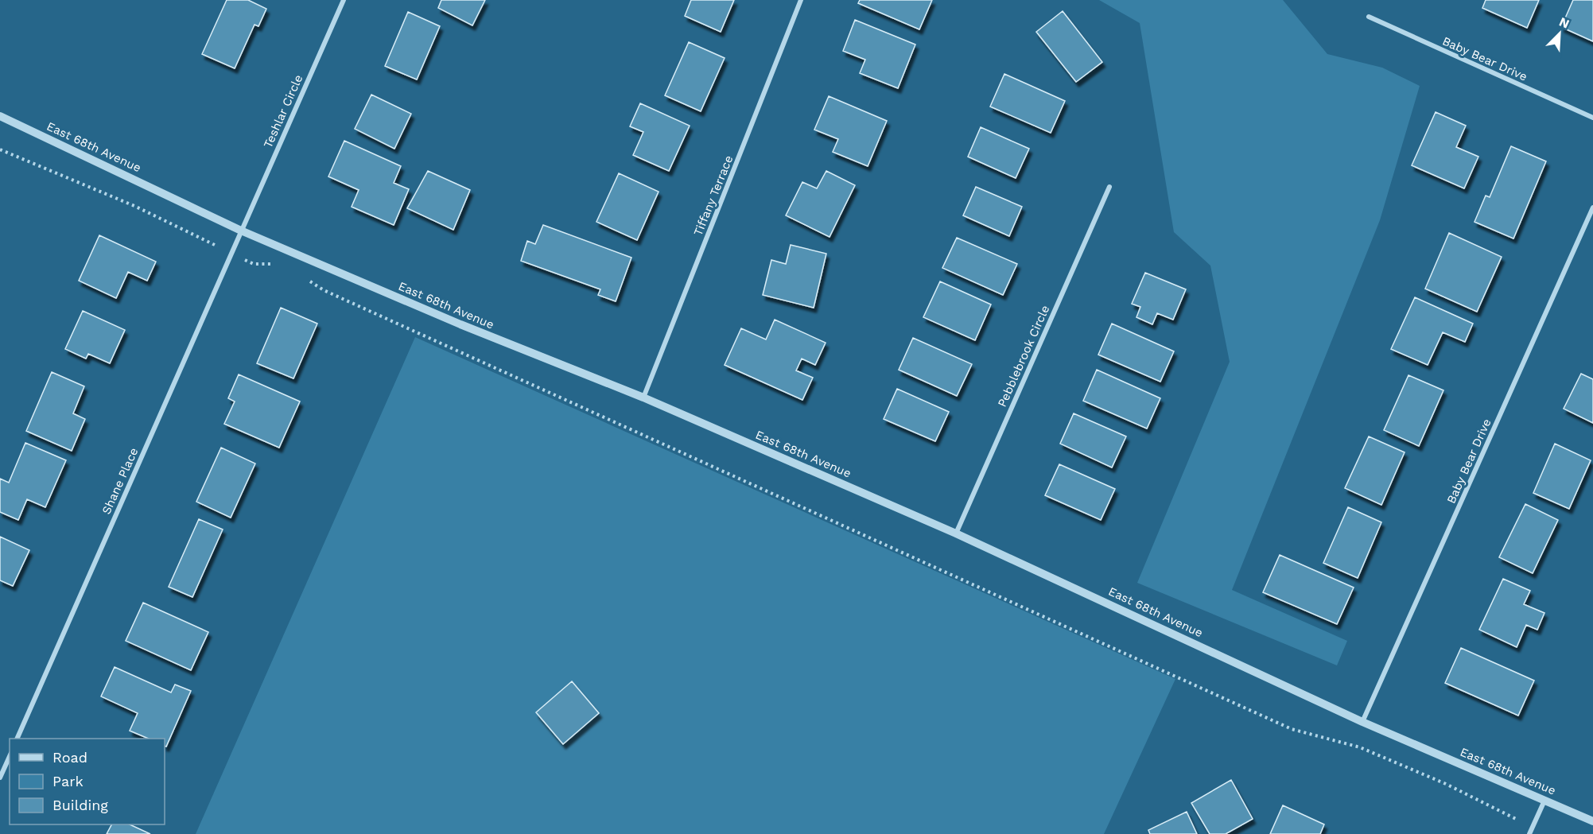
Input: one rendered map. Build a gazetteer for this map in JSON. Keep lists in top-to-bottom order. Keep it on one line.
{"streets":{"street":["Baby Bear Drive","Teshlar Circle","East 68th Avenue","Tiffany Terrace","Pebblebrook Circle","Shane Place"]},"crossings":[["Baby Bear Drive","East 68th Avenue"],["Teshlar Circle","East 68th Avenue"],["Teshlar Circle","Shane Place"],["East 68th Avenue","Tiffany Terrace"],["East 68th Avenue","Pebblebrook Circle"],["East 68th Avenue","Shane Place"]],"legend":["Road","Park","Building"],"north":"top right"}
